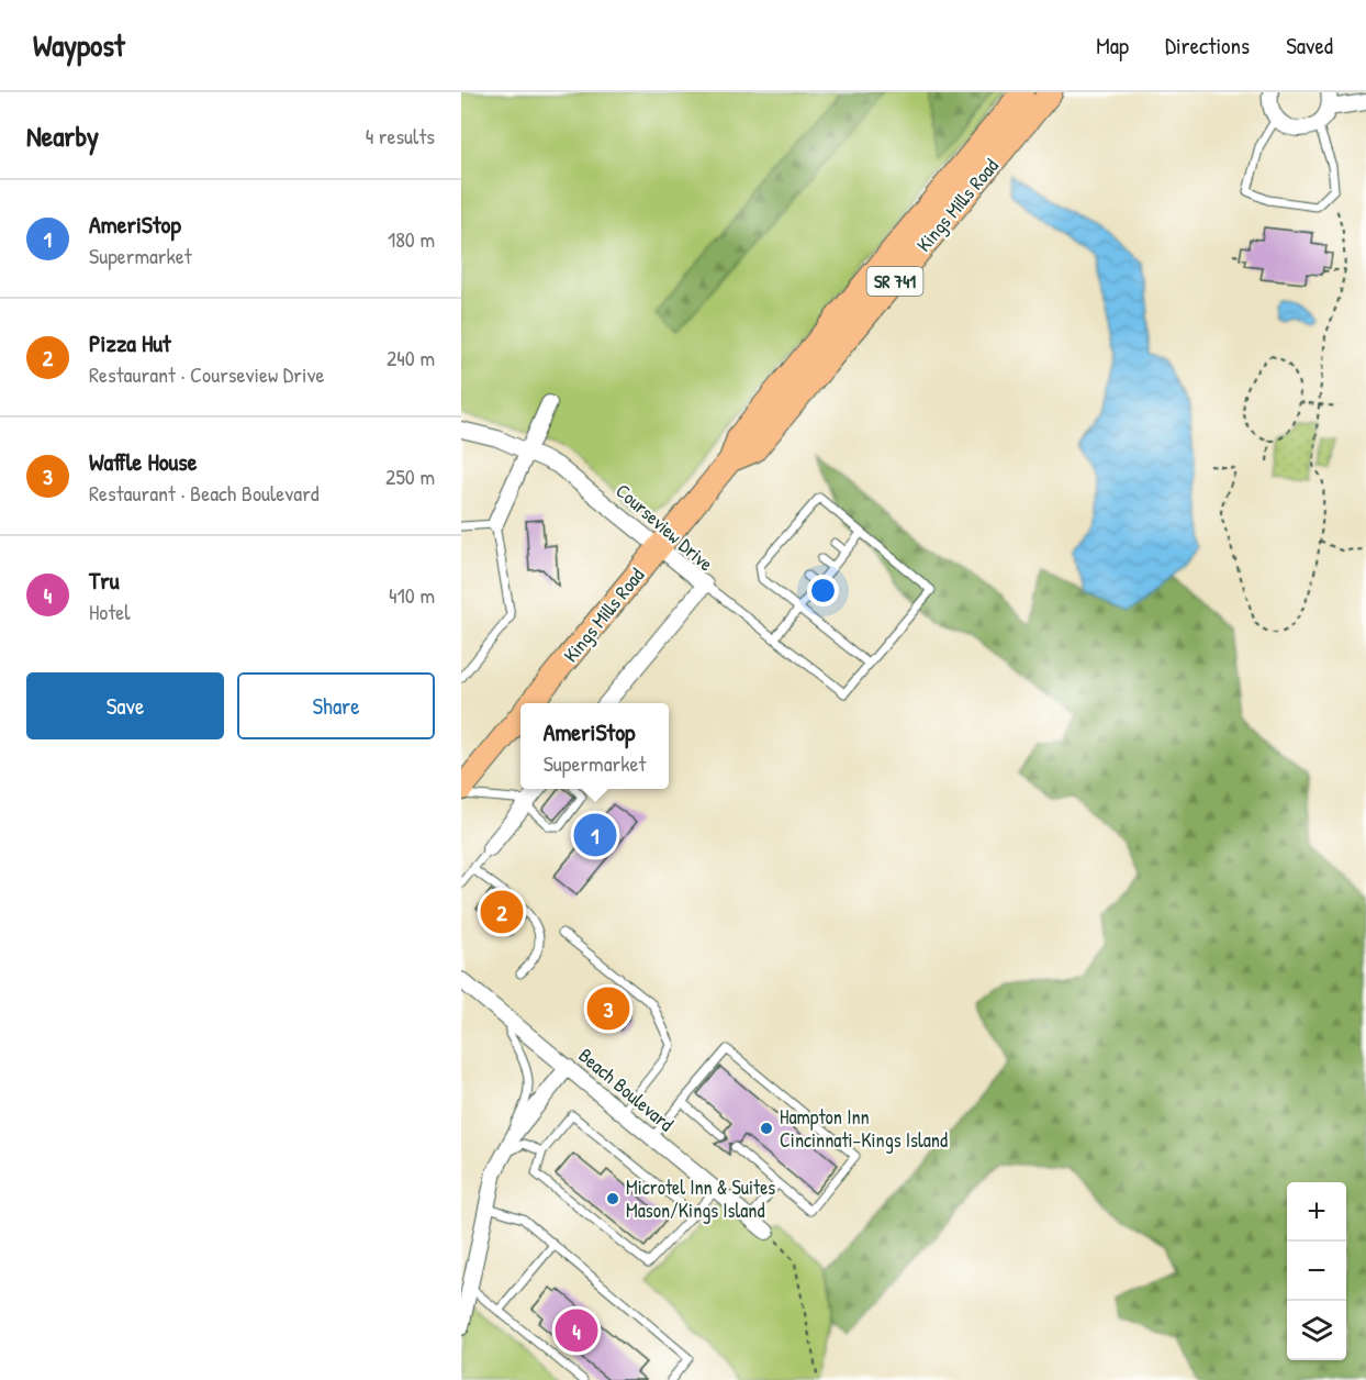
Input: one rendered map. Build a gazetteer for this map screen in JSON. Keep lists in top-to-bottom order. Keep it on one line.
{"streets":{"main road":["Kings Mills Road","SR 741"],"street":["Courseview Drive","Beach Boulevard"]},"crossings":[["Kings Mills Road","Courseview Drive"]],"places":["Hampton Inn Cincinnati–Kings Island","Microtel Inn & Suites Mason/Kings Island"],"page":{"header":"Waypost","nav":["Map","Directions","Saved"],"heading":["Nearby","4 results"],"list":[{"mark":"1","name":"AmeriStop","note":"Supermarket","value":"180 m"},{"mark":"2","name":"Pizza Hut","note":"Restaurant · Courseview Drive","value":"240 m"},{"mark":"3","name":"Waffle House","note":"Restaurant · Beach Boulevard","value":"250 m"},{"mark":"4","name":"Tru","note":"Hotel","value":"410 m"}],"buttons":["Save","Share"],"popup":["AmeriStop","Supermarket"],"pins":["1","2","3","4"],"map_buttons":["+","−"]}}
